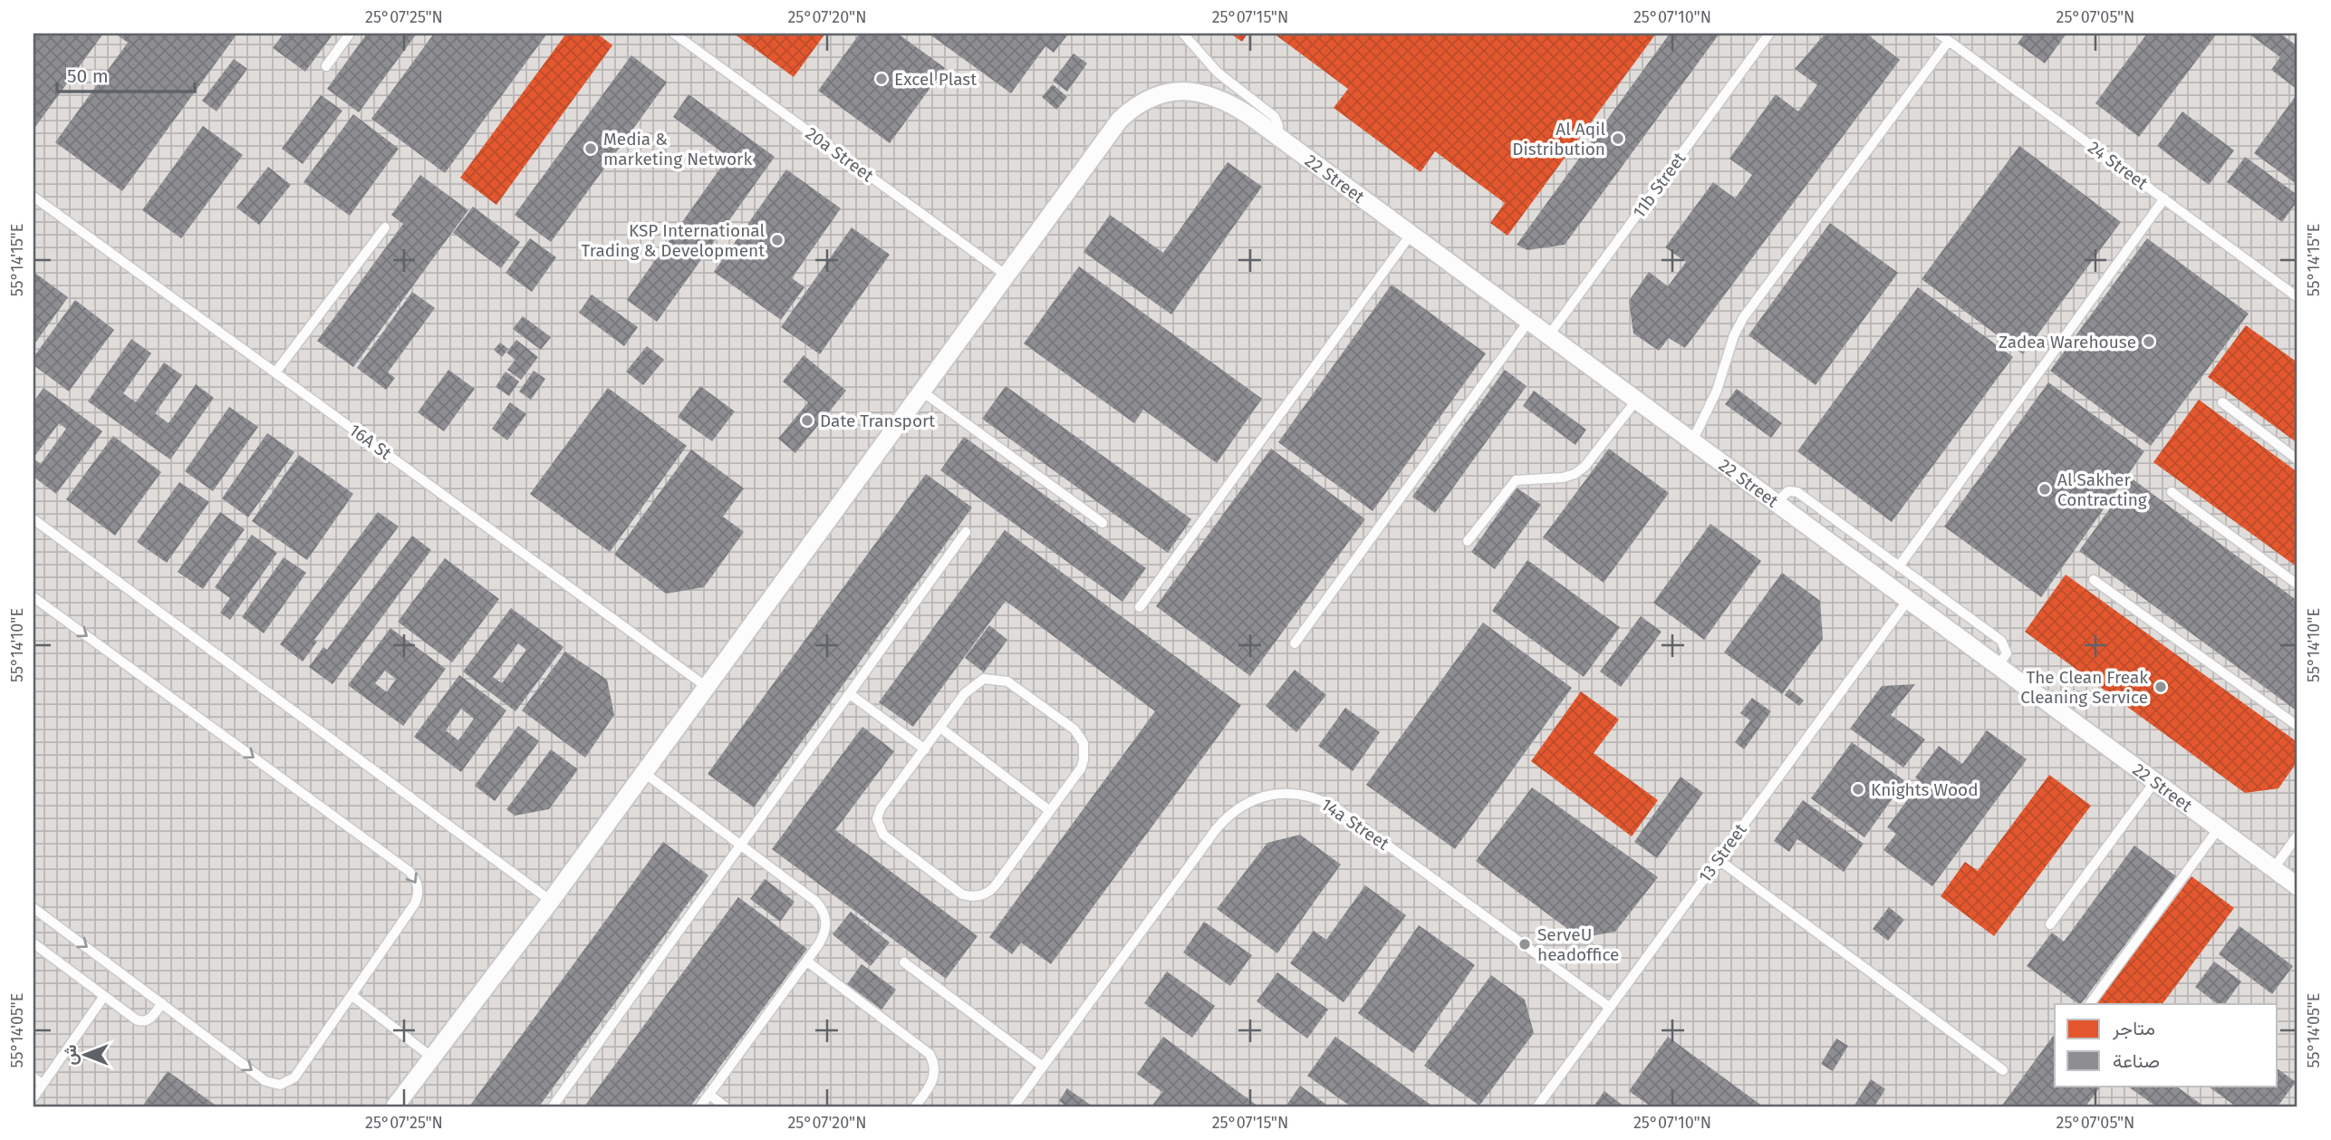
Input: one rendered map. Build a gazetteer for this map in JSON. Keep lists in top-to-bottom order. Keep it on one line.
{"streets":{"street":["22 Street"],"lane":["20a Street","24 Street","11b Street","16A St","14a Street","13 Street"]},"crossings":[["20a Street","22 Street"],["22 Street","11b Street"],["22 Street","13 Street"],["14a Street","13 Street"]],"places":["Excel Plast","Al Aqil Distribution","Media & marketing Network","KSP International Trading & Development","Zadea Warehouse","Date Transport","Al Sakher Contracting","The Clean Freak Cleaning Service","Knights Wood","ServeU headoffice"],"legend":["متاجر","صناعة"],"scale_bar":"50 m","north":"left","coordinates":["25°07'25\"N","25°07'20\"N","25°07'15\"N","25°07'10\"N","25°07'05\"N","55°14'15\"E","55°14'10\"E","55°14'05\"E"]}
